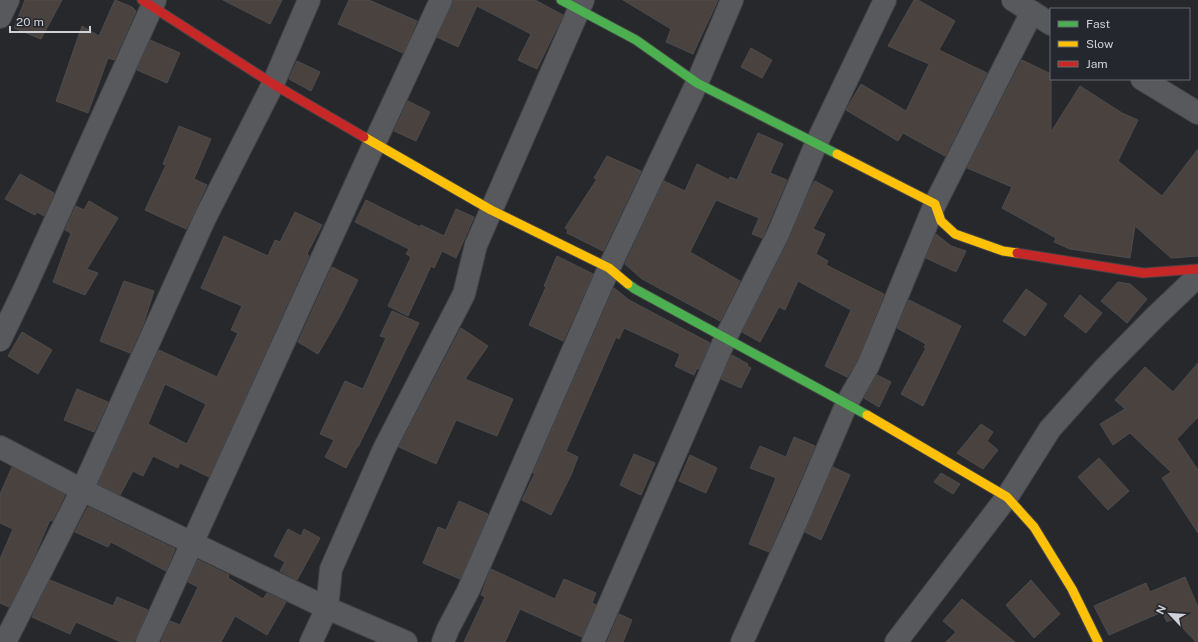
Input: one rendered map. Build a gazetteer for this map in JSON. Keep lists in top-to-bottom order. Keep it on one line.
{"legend":["Fast","Slow","Jam"],"scale_bar":"20 m","north":"top left"}
